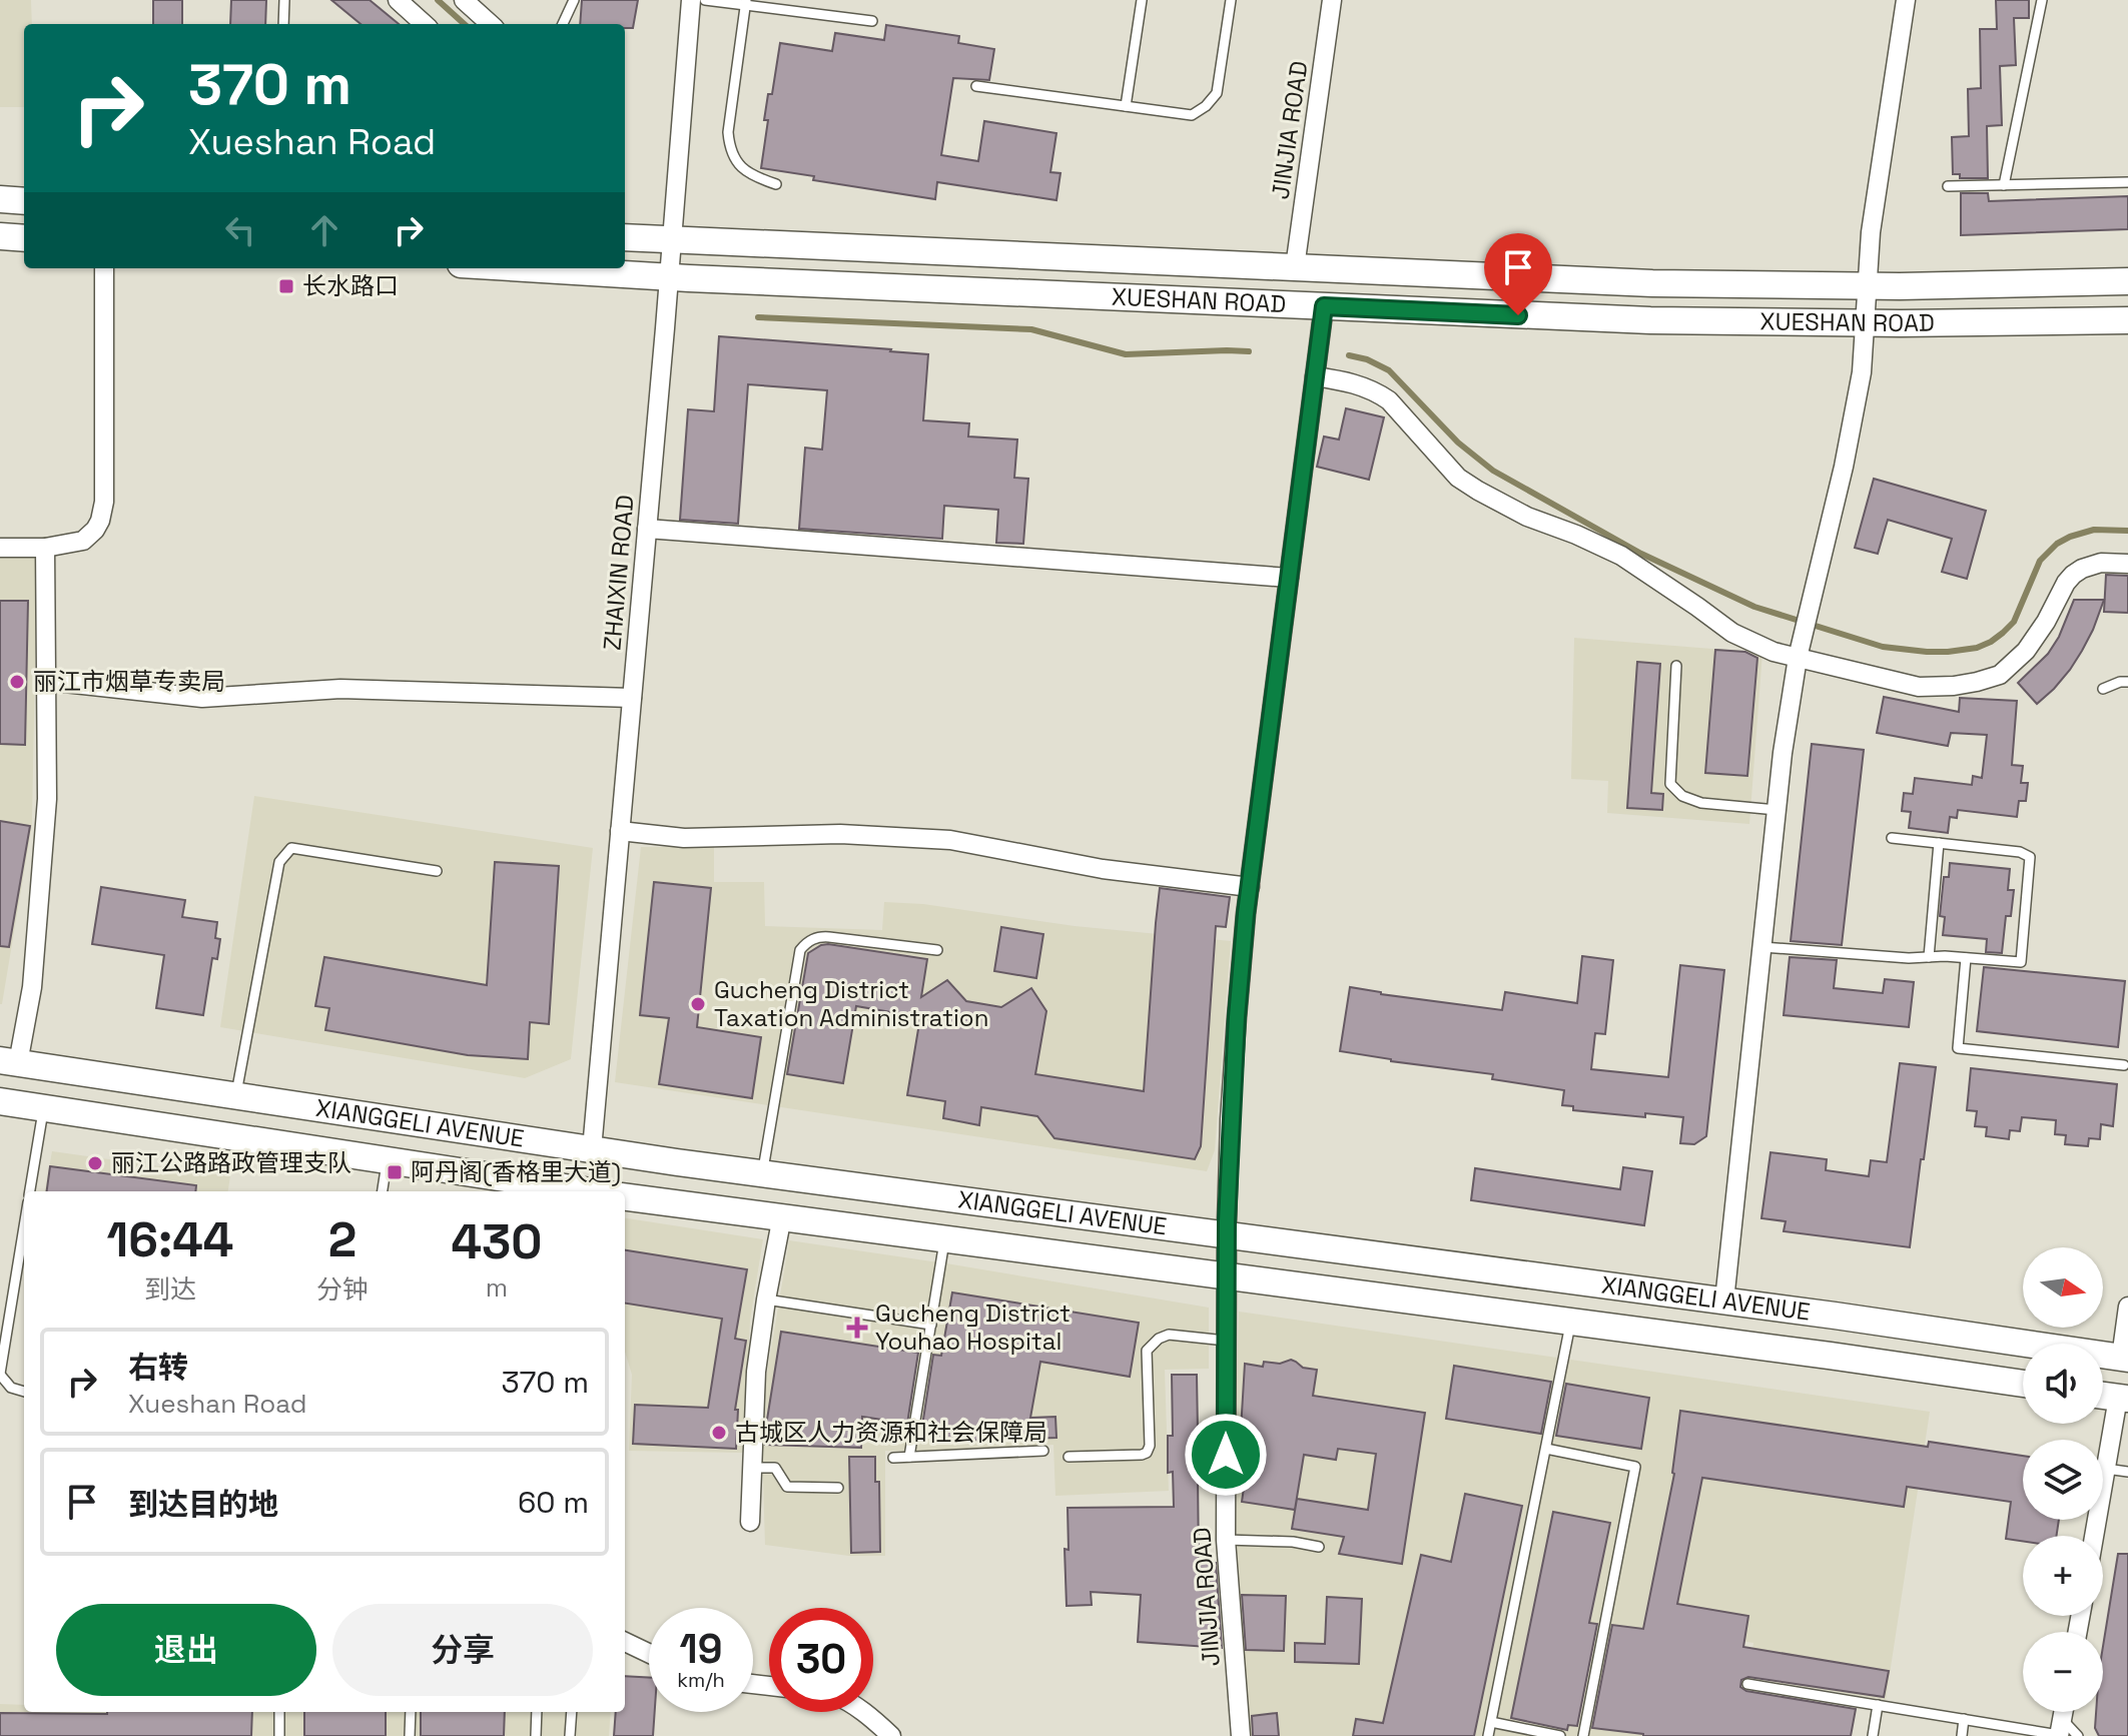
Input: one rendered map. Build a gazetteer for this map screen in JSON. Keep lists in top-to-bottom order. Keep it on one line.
{"streets":{"main road":["XUESHAN ROAD","XIANGGELI AVENUE"],"street":["JINJIA ROAD","ZHAIXIN ROAD"]},"crossings":[["JINJIA ROAD","XUESHAN ROAD"],["JINJIA ROAD","XIANGGELI AVENUE"],["XUESHAN ROAD","ZHAIXIN ROAD"],["ZHAIXIN ROAD","XIANGGELI AVENUE"]],"places":{"transit":["长水路口","阿丹阁(香格里大道)"],"other":["丽江市烟草专卖局","Gucheng District Taxation Administration","丽江公路路政管理支队","古城区人力资源和社会保障局"],"health":["Gucheng District Youhao Hospital"]},"north":"right","page":{"turn":["370 m","Xueshan Road"],"eta":["16:44","到达","2","分钟","430","m"],"map_buttons":["+","−"],"list":[{"name":"右转","note":"Xueshan Road","value":"370 m"},{"name":"到达目的地","value":"60 m"}],"buttons":["退出","分享"],"speed":"19 km/h","limit":"30"}}
